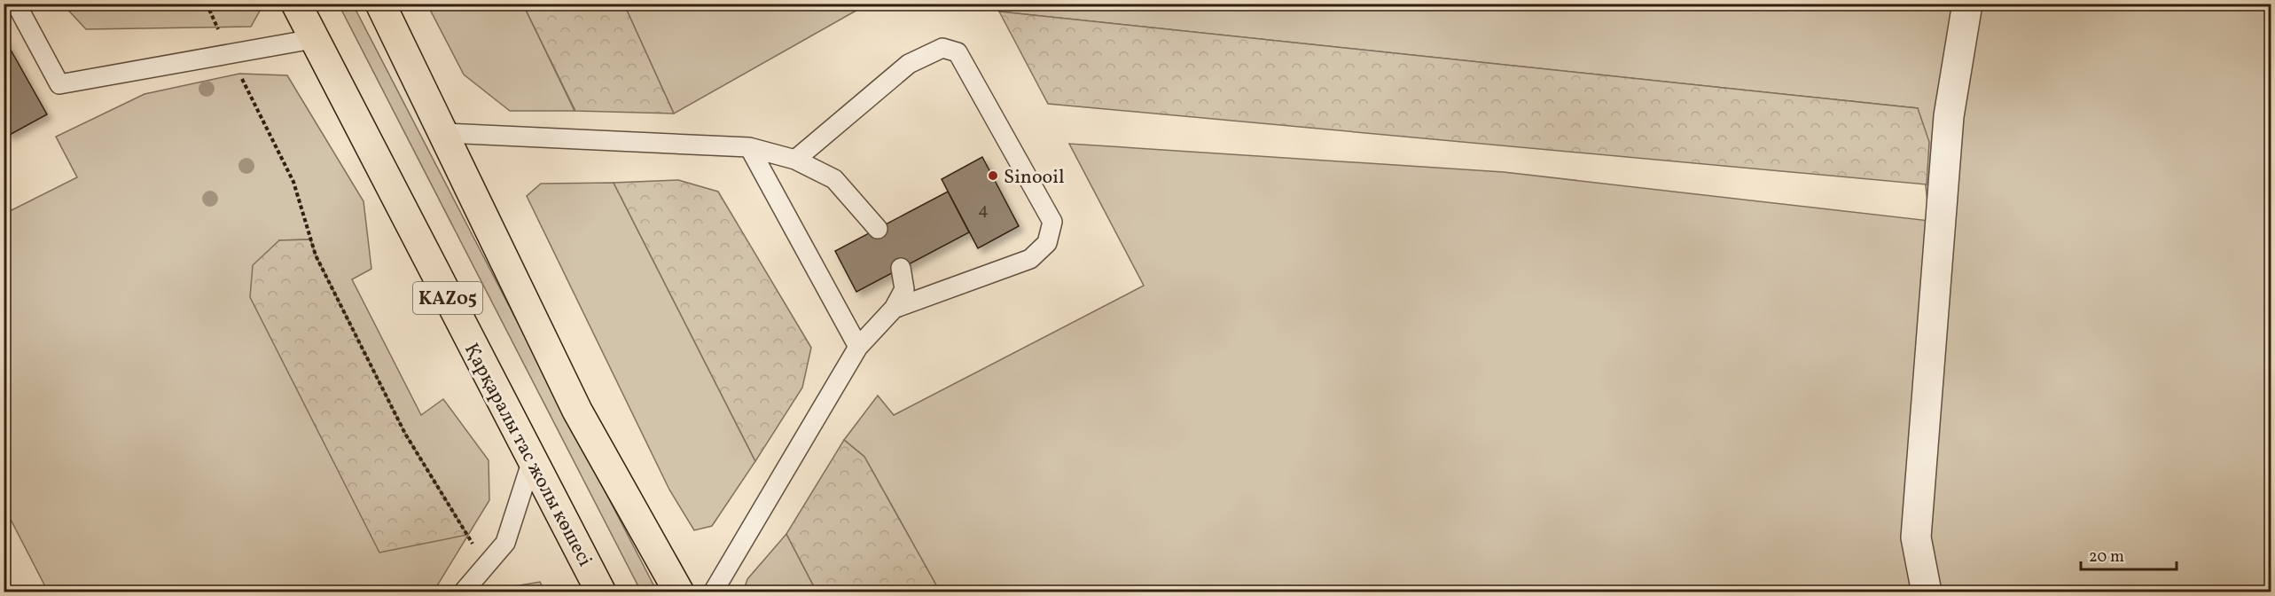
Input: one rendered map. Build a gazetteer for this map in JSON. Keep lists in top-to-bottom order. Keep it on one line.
{"streets":{"main road":["KАZ05","Қарқаралы тас жолы көшесі"]},"places":["Sinooil"],"house_numbers":["4"],"scale_bar":"20 m"}
